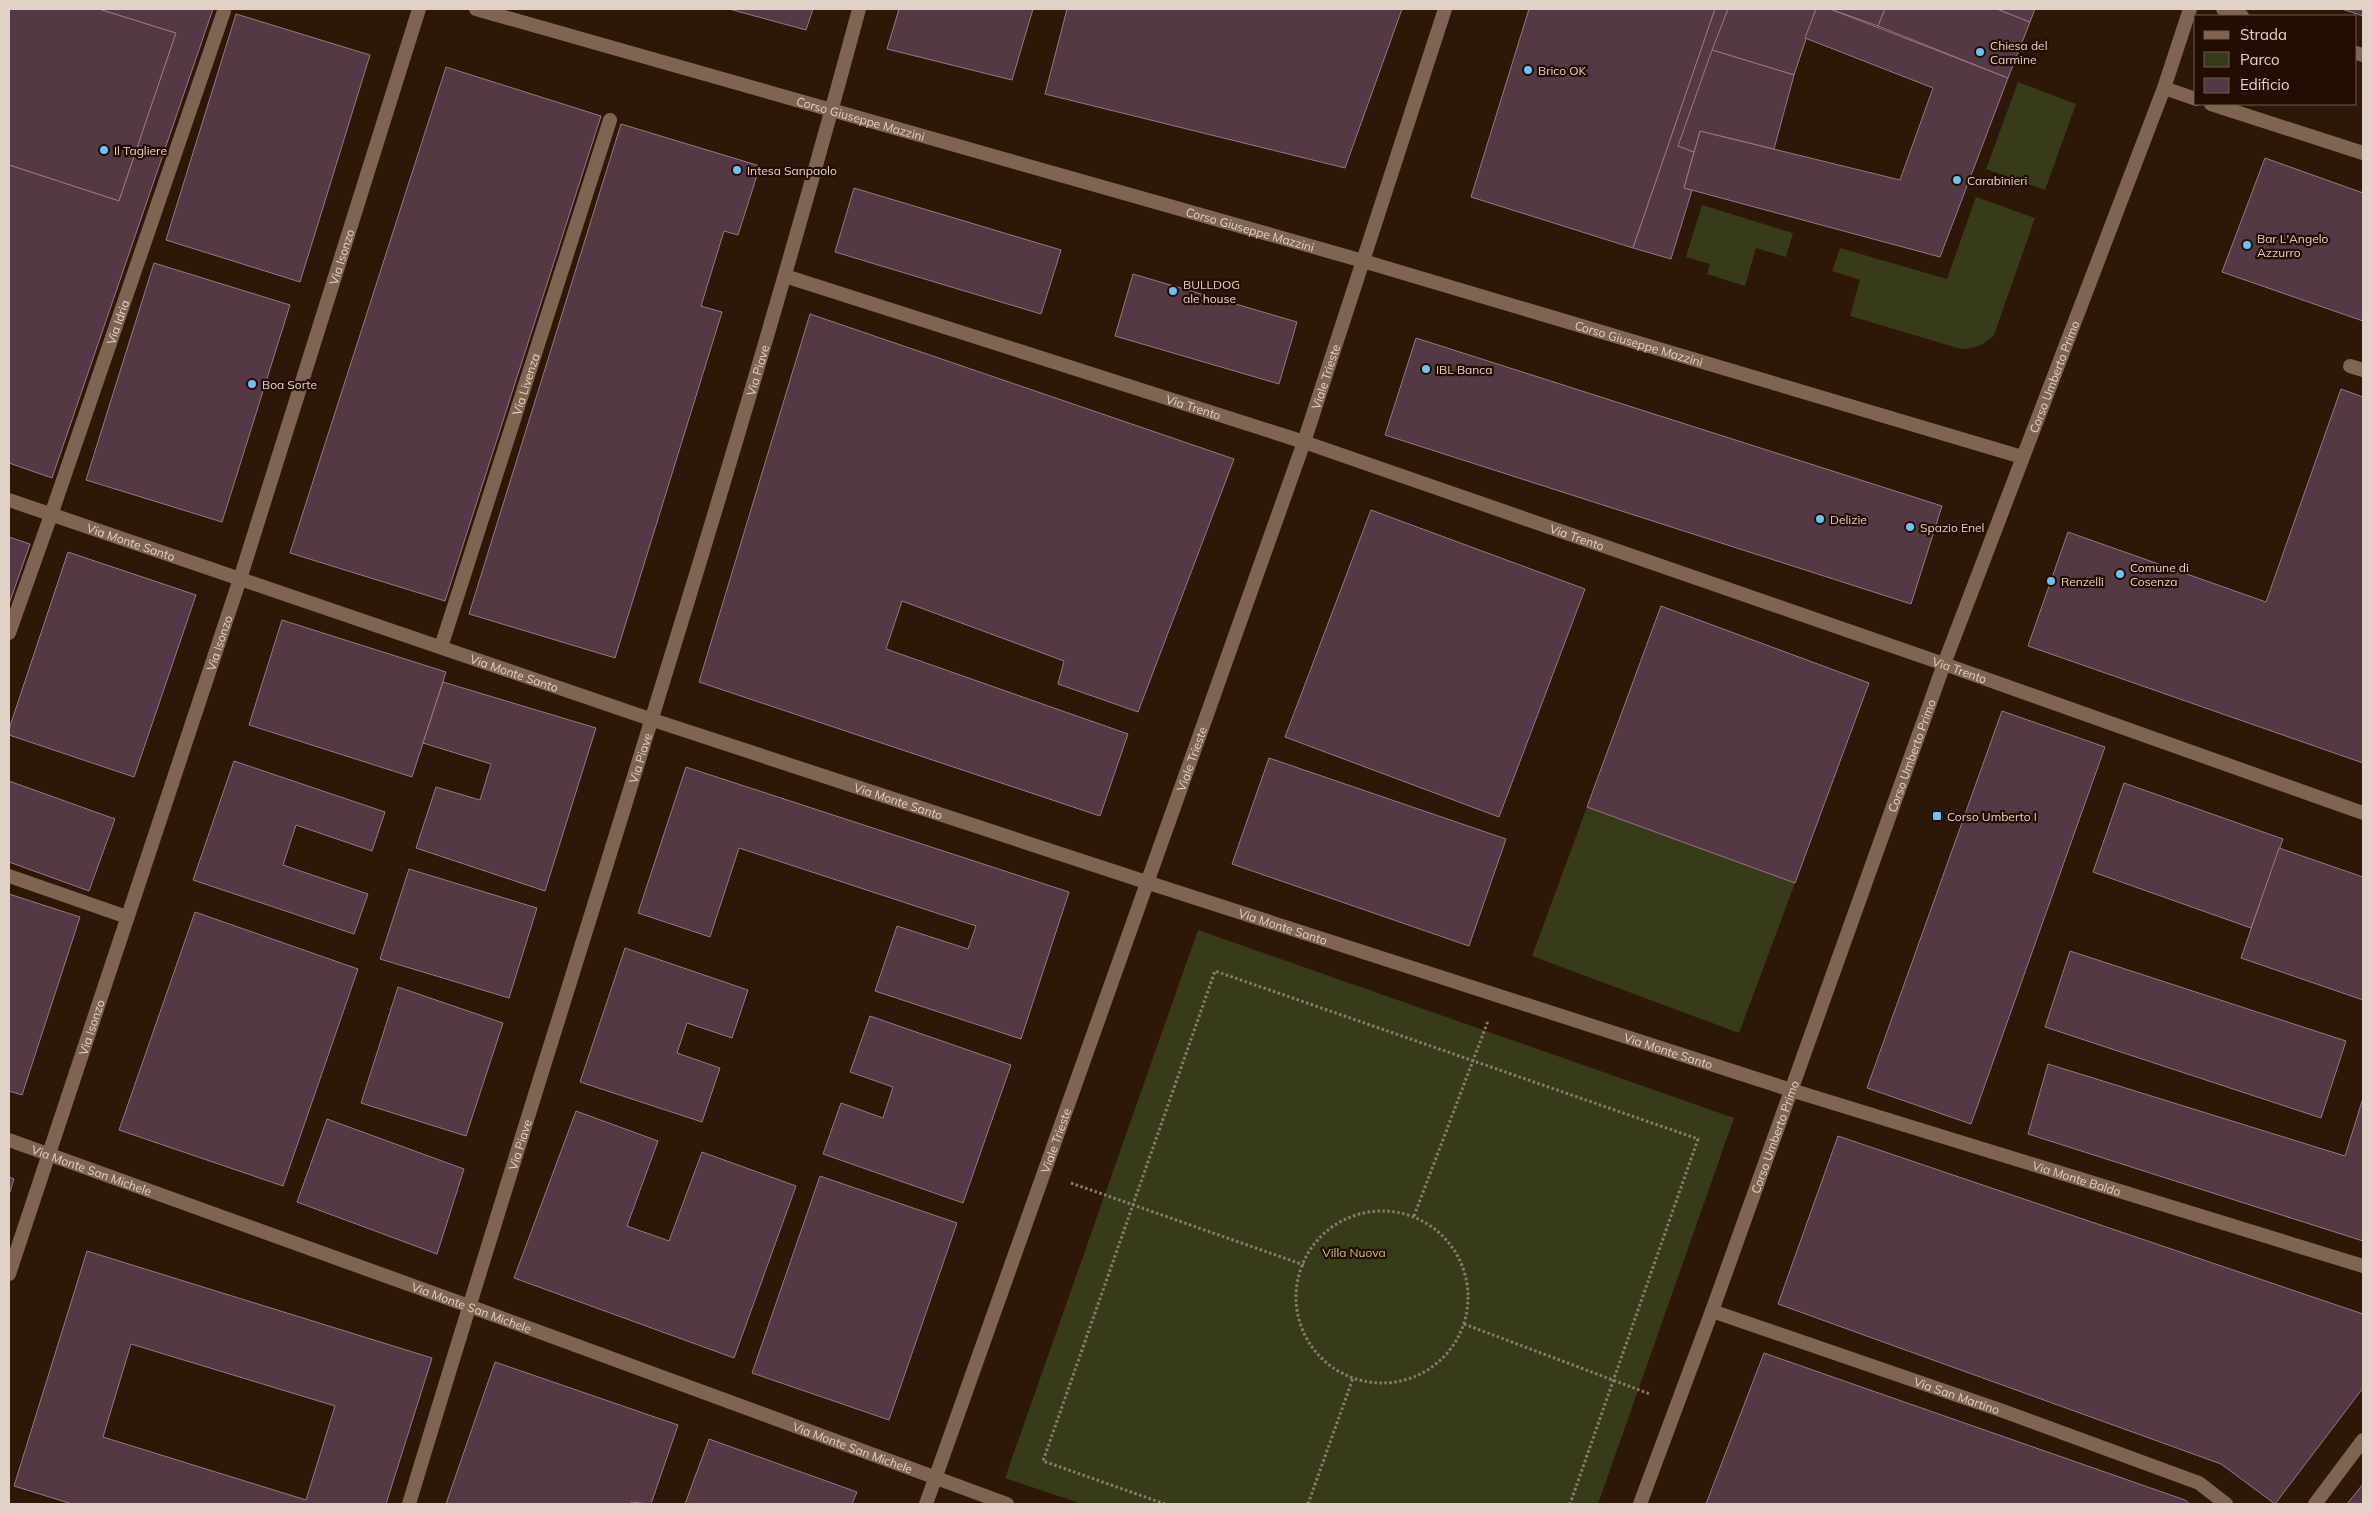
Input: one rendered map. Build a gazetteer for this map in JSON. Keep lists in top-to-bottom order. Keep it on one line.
{"streets":{"street":["Corso Giuseppe Mazzini","Via Isonzo","Via Idria","Via Piave","Viale Trieste","Corso Umberto Primo","Via Livenza","Via Trento","Via Monte Santo","Via Monte San Michele","Via Monte Baldo","Via San Martino"]},"crossings":[["Corso Giuseppe Mazzini","Via Piave"],["Corso Giuseppe Mazzini","Viale Trieste"],["Corso Giuseppe Mazzini","Corso Umberto Primo"],["Via Isonzo","Via Monte Santo"],["Via Isonzo","Via Monte San Michele"],["Via Idria","Via Monte Santo"],["Via Piave","Via Trento"],["Via Piave","Via Monte Santo"],["Via Piave","Via Monte San Michele"],["Viale Trieste","Via Trento"],["Viale Trieste","Via Monte Santo"],["Viale Trieste","Via Monte San Michele"],["Corso Umberto Primo","Via Trento"],["Corso Umberto Primo","Via Monte Santo"],["Corso Umberto Primo","Via Monte Baldo"],["Corso Umberto Primo","Via San Martino"],["Via Livenza","Via Monte Santo"],["Via Monte Santo","Via Monte Baldo"]],"parks":["Villa Nuova"],"places":{"other":["Chiesa del Carmine","Brico OK","Il Tagliere","Intesa Sanpaolo","Carabinieri","Bar L'Angelo Azzurro","BULLDOG ale house","IBL Banca","Boa Sorte","Delizie","Spazio Enel","Comune di Cosenza","Renzelli"],"transit":["Corso Umberto I"]},"legend":["Strada","Parco","Edificio"]}
